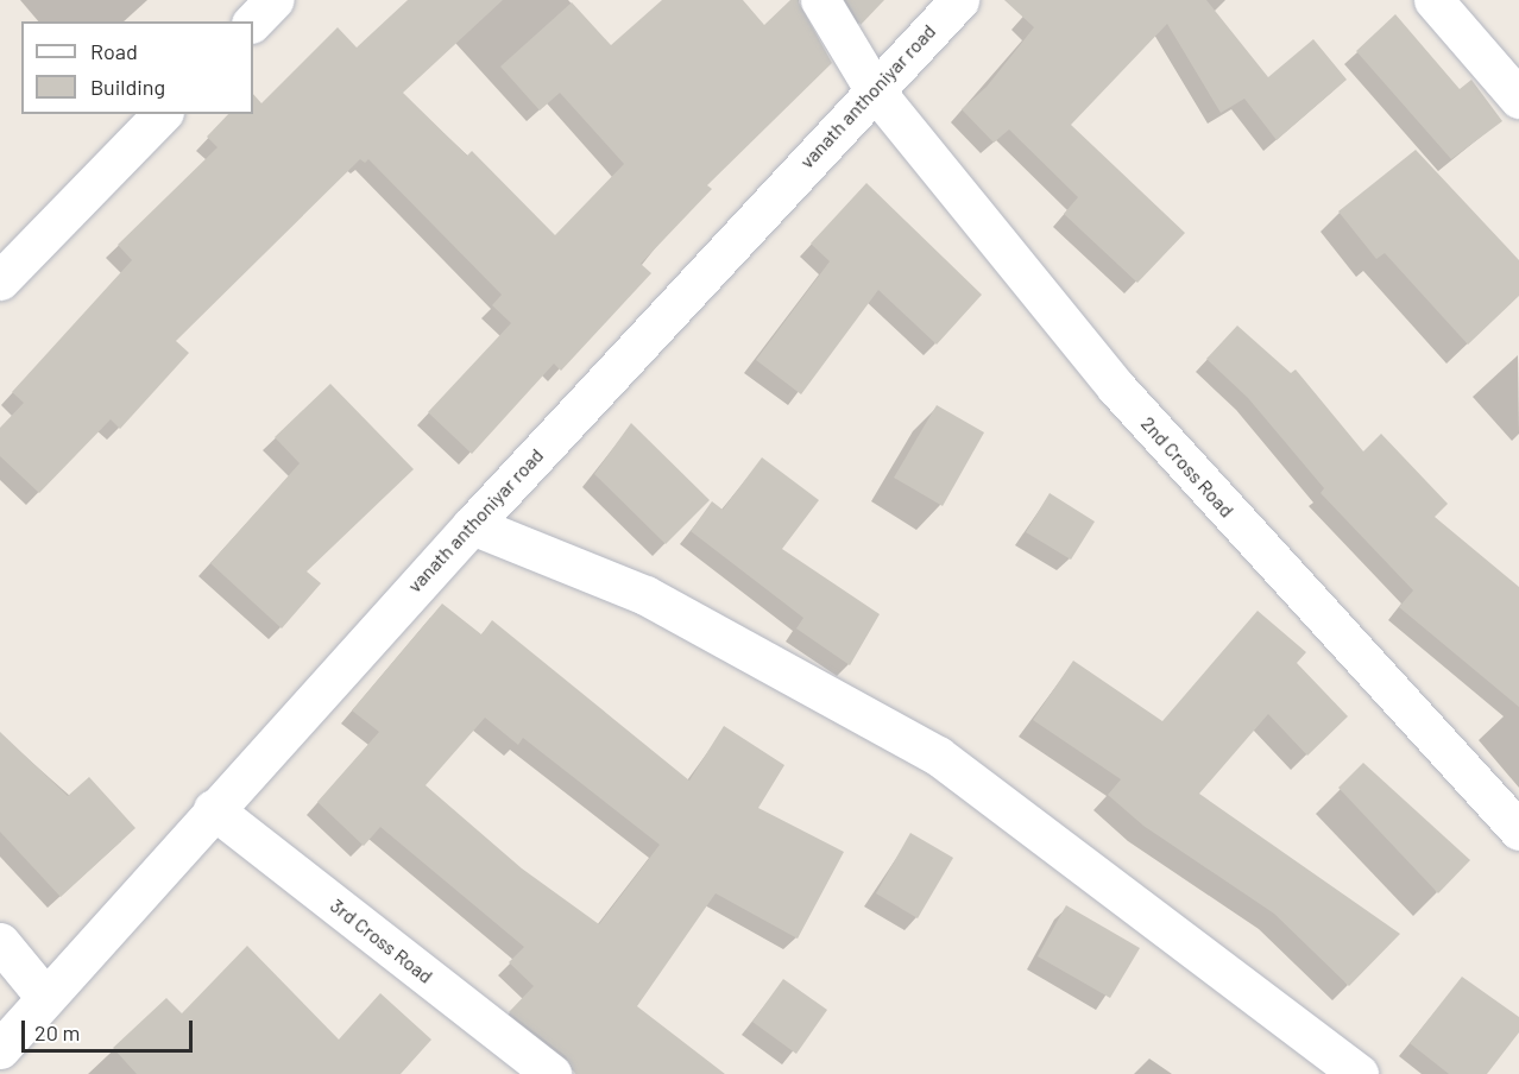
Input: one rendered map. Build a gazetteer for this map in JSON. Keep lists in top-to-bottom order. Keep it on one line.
{"streets":{"street":["vanath anthoniyar road","2nd Cross Road","3rd Cross Road"]},"crossings":[["vanath anthoniyar road","2nd Cross Road"],["vanath anthoniyar road","3rd Cross Road"]],"legend":["Road","Building"],"scale_bar":"20 m"}
